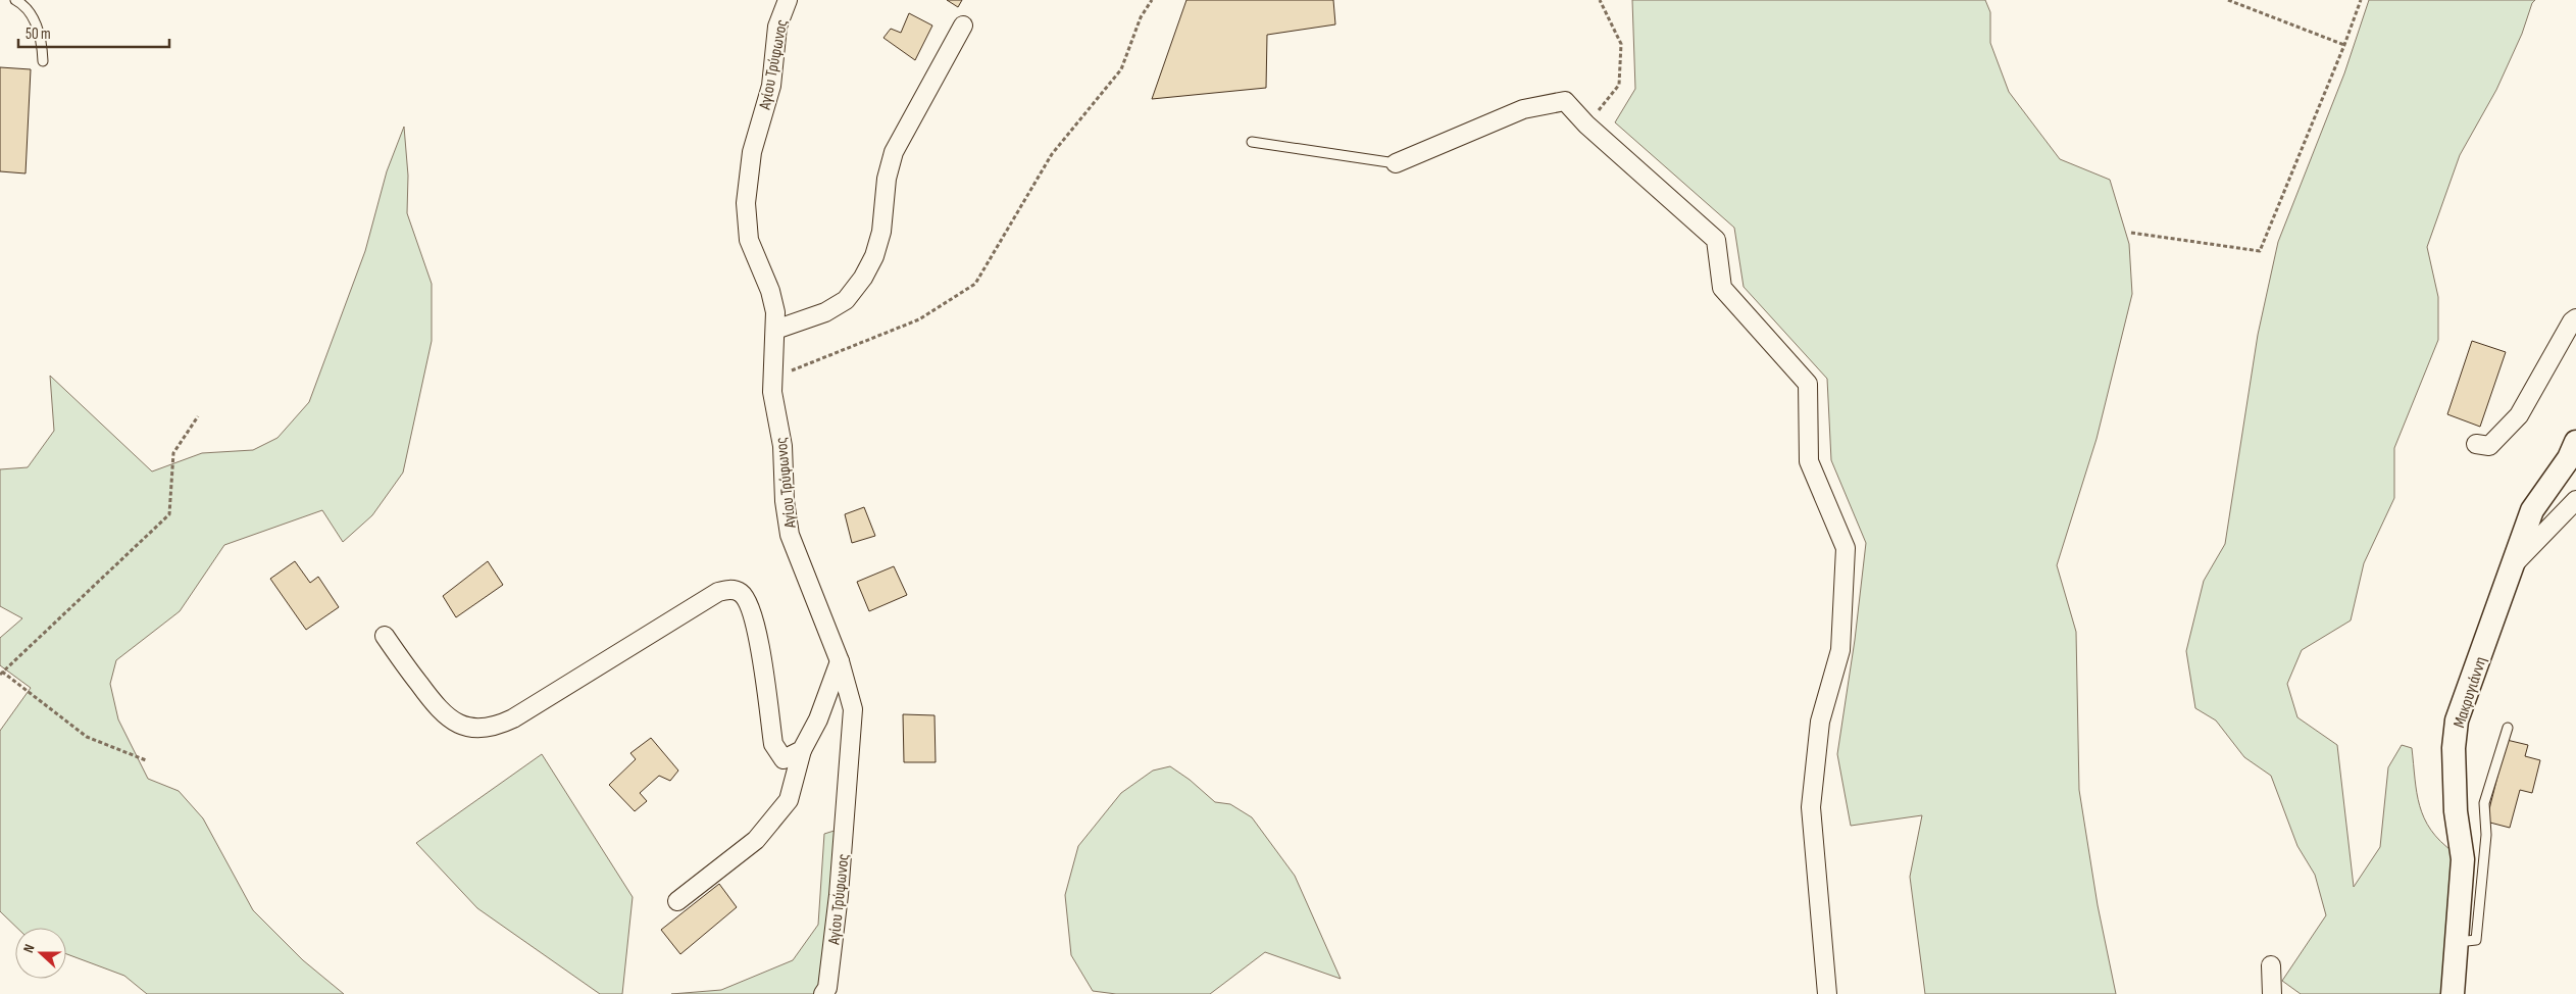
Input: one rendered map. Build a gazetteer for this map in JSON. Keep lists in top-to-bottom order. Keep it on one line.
{"streets":{"street":["Αγίου Τρύφωνος","Μακρυγιάννη"]},"scale_bar":"50 m","north":"left"}
